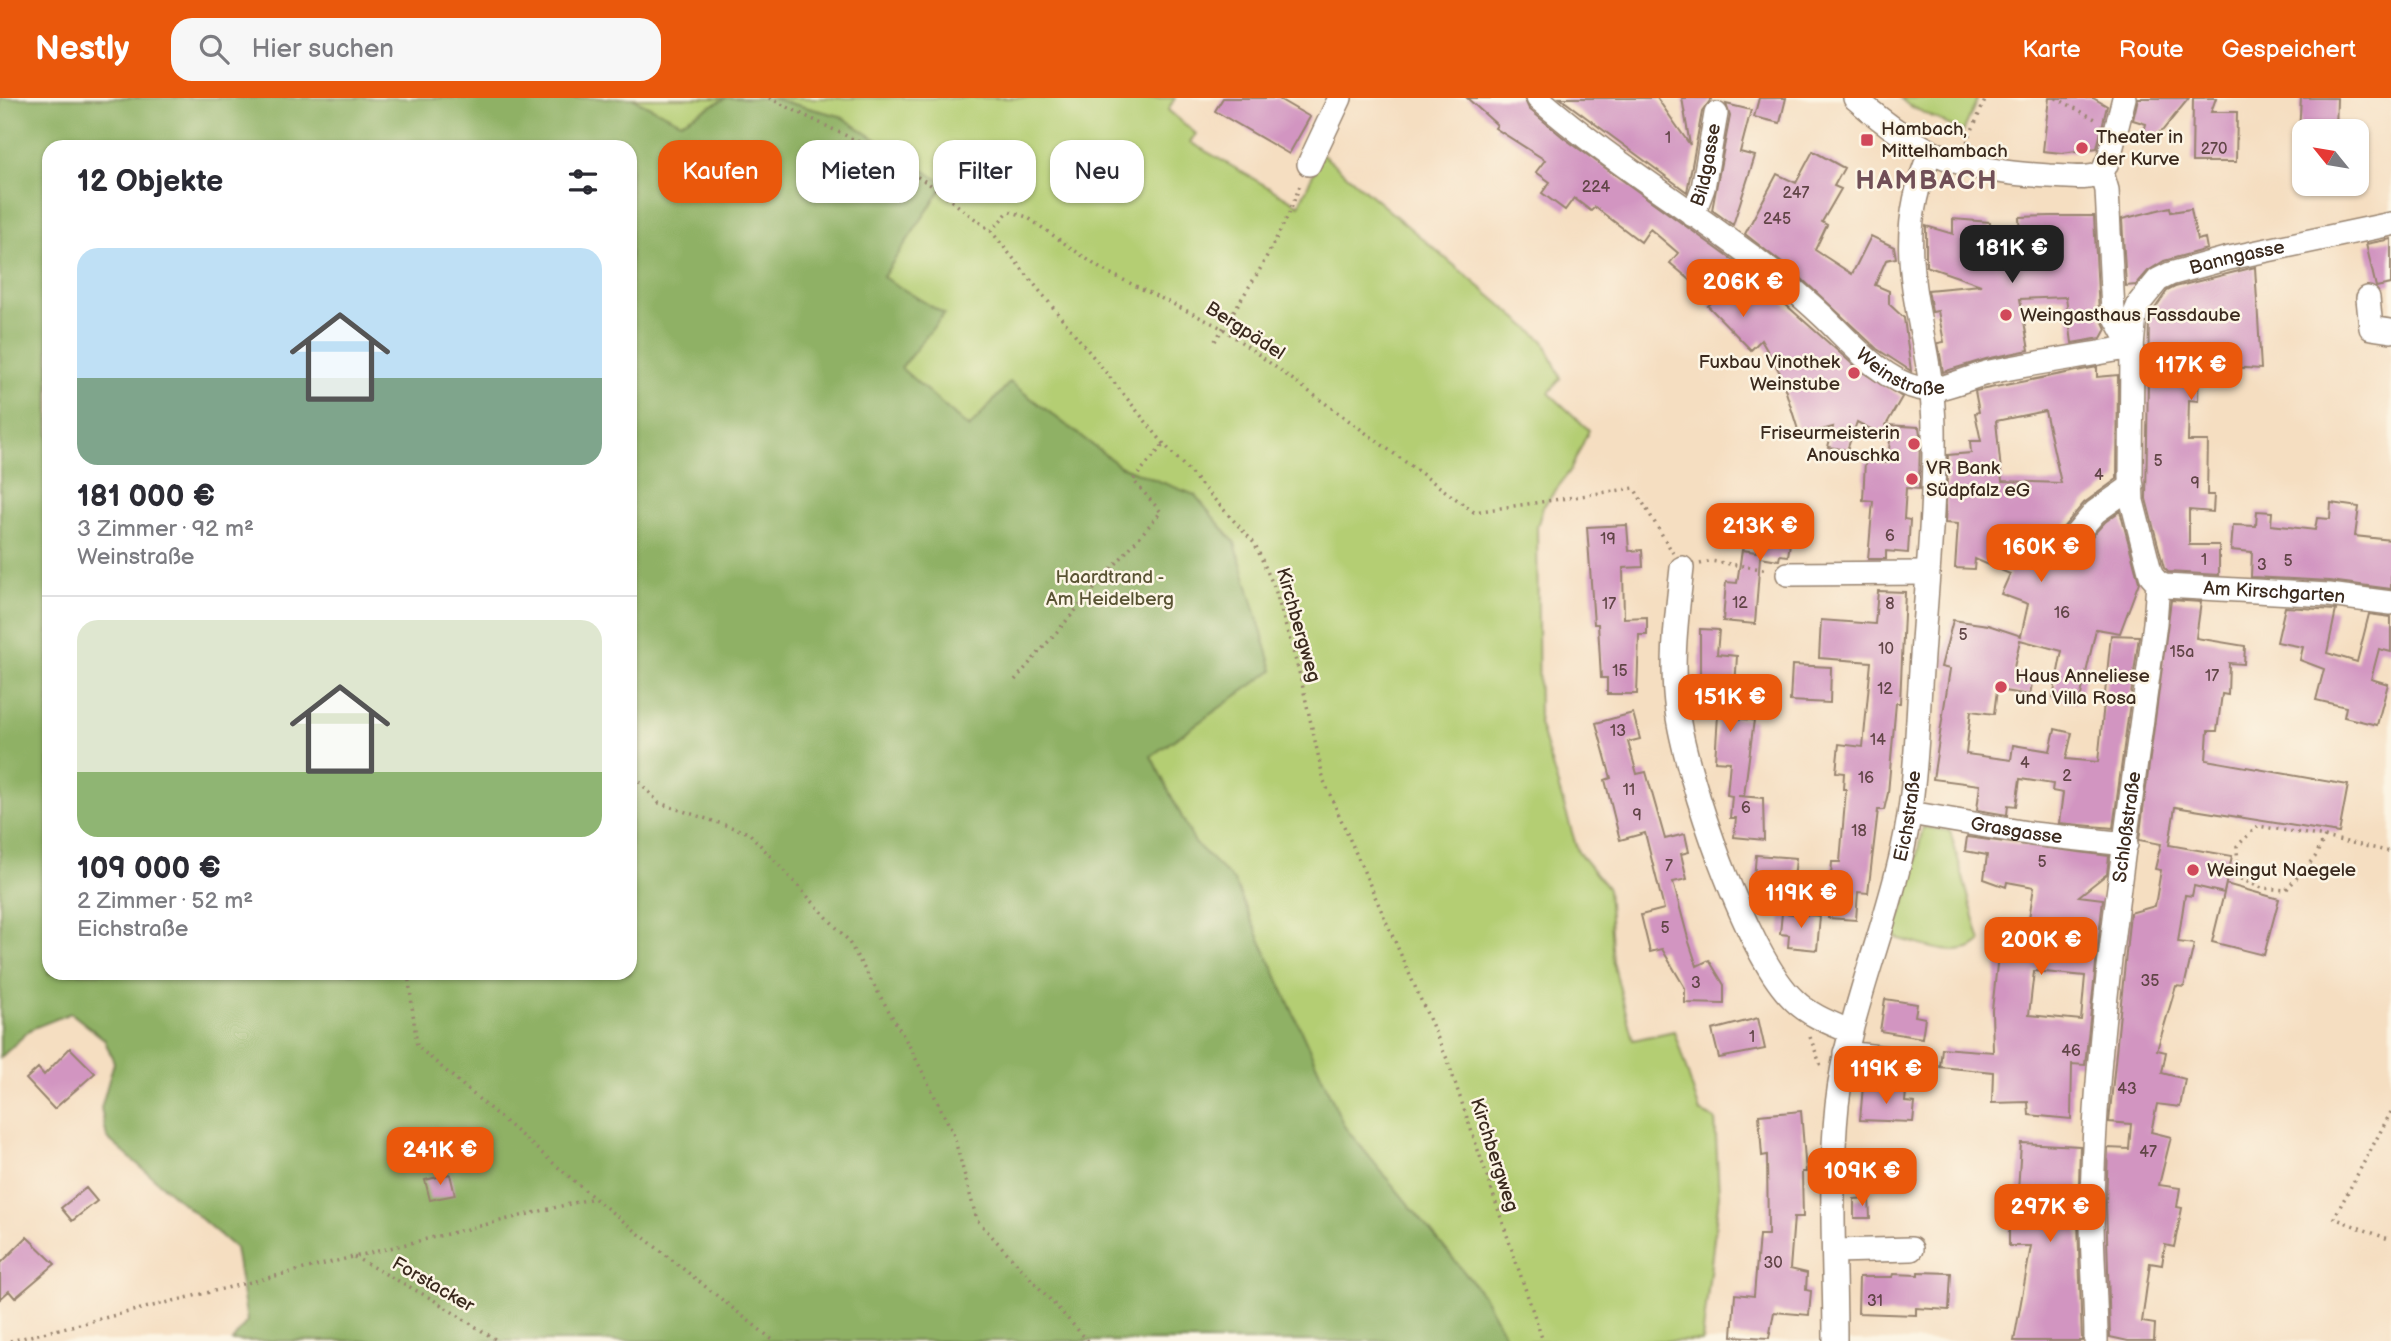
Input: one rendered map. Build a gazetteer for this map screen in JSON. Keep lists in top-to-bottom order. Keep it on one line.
{"streets":{"street":["Bildgasse","Banngasse","Weinstraße","Am Kirschgarten","Eichstraße","Schloßstraße","Grasgasse"],"path":["Bergpädel","Kirchbergweg","Forstacker"]},"crossings":[["Bildgasse","Weinstraße"],["Banngasse","Weinstraße"],["Bergpädel","Kirchbergweg"],["Weinstraße","Eichstraße"],["Am Kirschgarten","Schloßstraße"],["Eichstraße","Grasgasse"],["Schloßstraße","Grasgasse"]],"districts":["HAMBACH"],"parks":["Haardtrand - Am Heidelberg"],"places":{"transit":["Hambach, Mittelhambach"],"other":["Theater in der Kurve","Weingasthaus Fassdaube","Fuxbau Vinothek Weinstube","Friseurmeisterin Anouschka","VR Bank Südpfalz eG","Haus Anneliese und Villa Rosa","Weingut Naegele"]},"house_numbers":["1","270","224","247","245","5","4","9","6","19","1","5","3","12","17","8","16","5","10","15a","15","17","12","13","14","4","2","16","11","6","9","18","5","7","5","35","3","1","46","43","47","30","31"],"north":"top left","page":{"header":"Nestly","search":"Hier suchen","nav":["Karte","Route","Gespeichert"],"chip":["Kaufen","Mieten","Filter","Neu"],"heading":"12 Objekte","list":[{"name":"181 000 €","note":"3 Zimmer · 92 m² · Weinstraße"},{"name":"109 000 €","note":"2 Zimmer · 52 m² · Eichstraße"}],"price":["181K €","206K €","117K €","213K €","160K €","151K €","119K €","200K €","119K €","241K €","109K €","297K €"]}}
